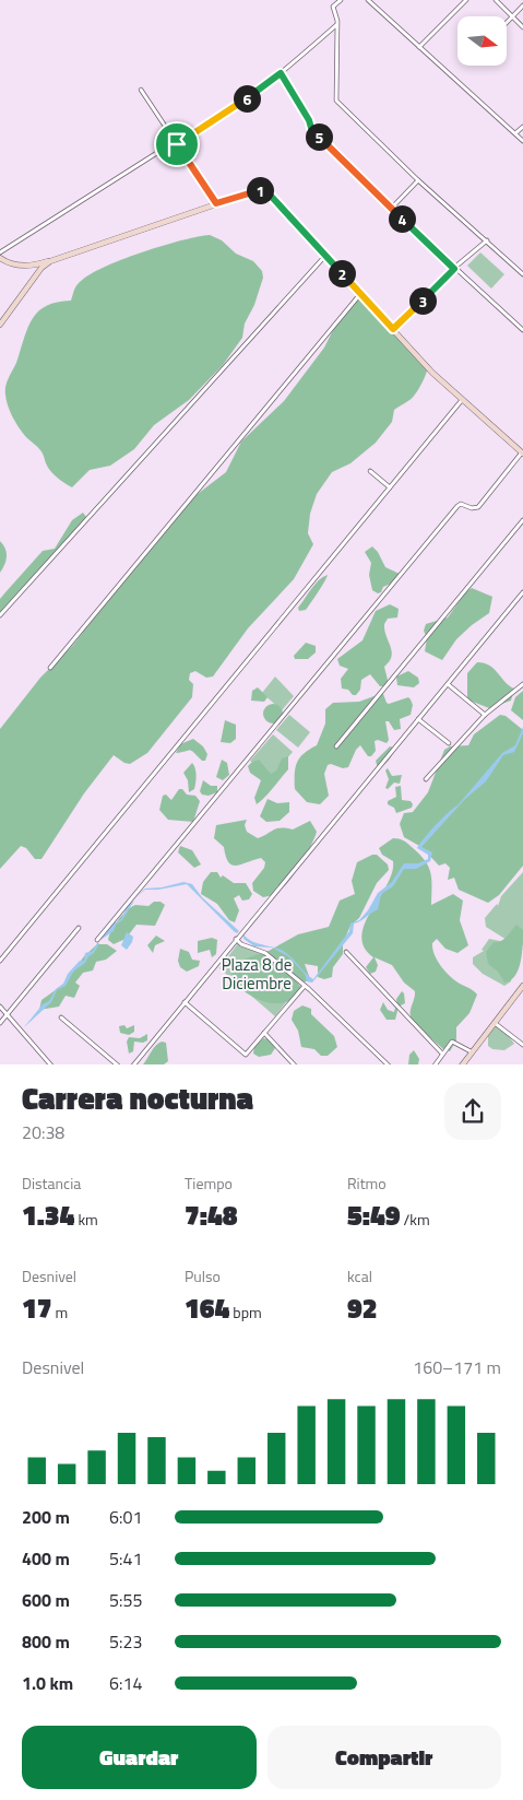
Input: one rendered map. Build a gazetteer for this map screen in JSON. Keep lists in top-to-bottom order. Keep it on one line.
{"parks":["Plaza 8 de Diciembre"],"north":"right","page":{"pins":["6","5","1","4","2","3"],"heading":["Carrera nocturna","20:38"],"stats":[["Distancia","1.34 km"],["Tiempo","7:48"],["Ritmo","5:49 /km"],["Desnivel","17 m"],["Pulso","164 bpm"],["kcal","92"]],"chart":["Desnivel","160–171 m"],"list":[{"name":"200 m","note":"6:01"},{"name":"400 m","note":"5:41"},{"name":"600 m","note":"5:55"},{"name":"800 m","note":"5:23"},{"name":"1.0 km","note":"6:14"}],"buttons":["Guardar","Compartir"]}}
